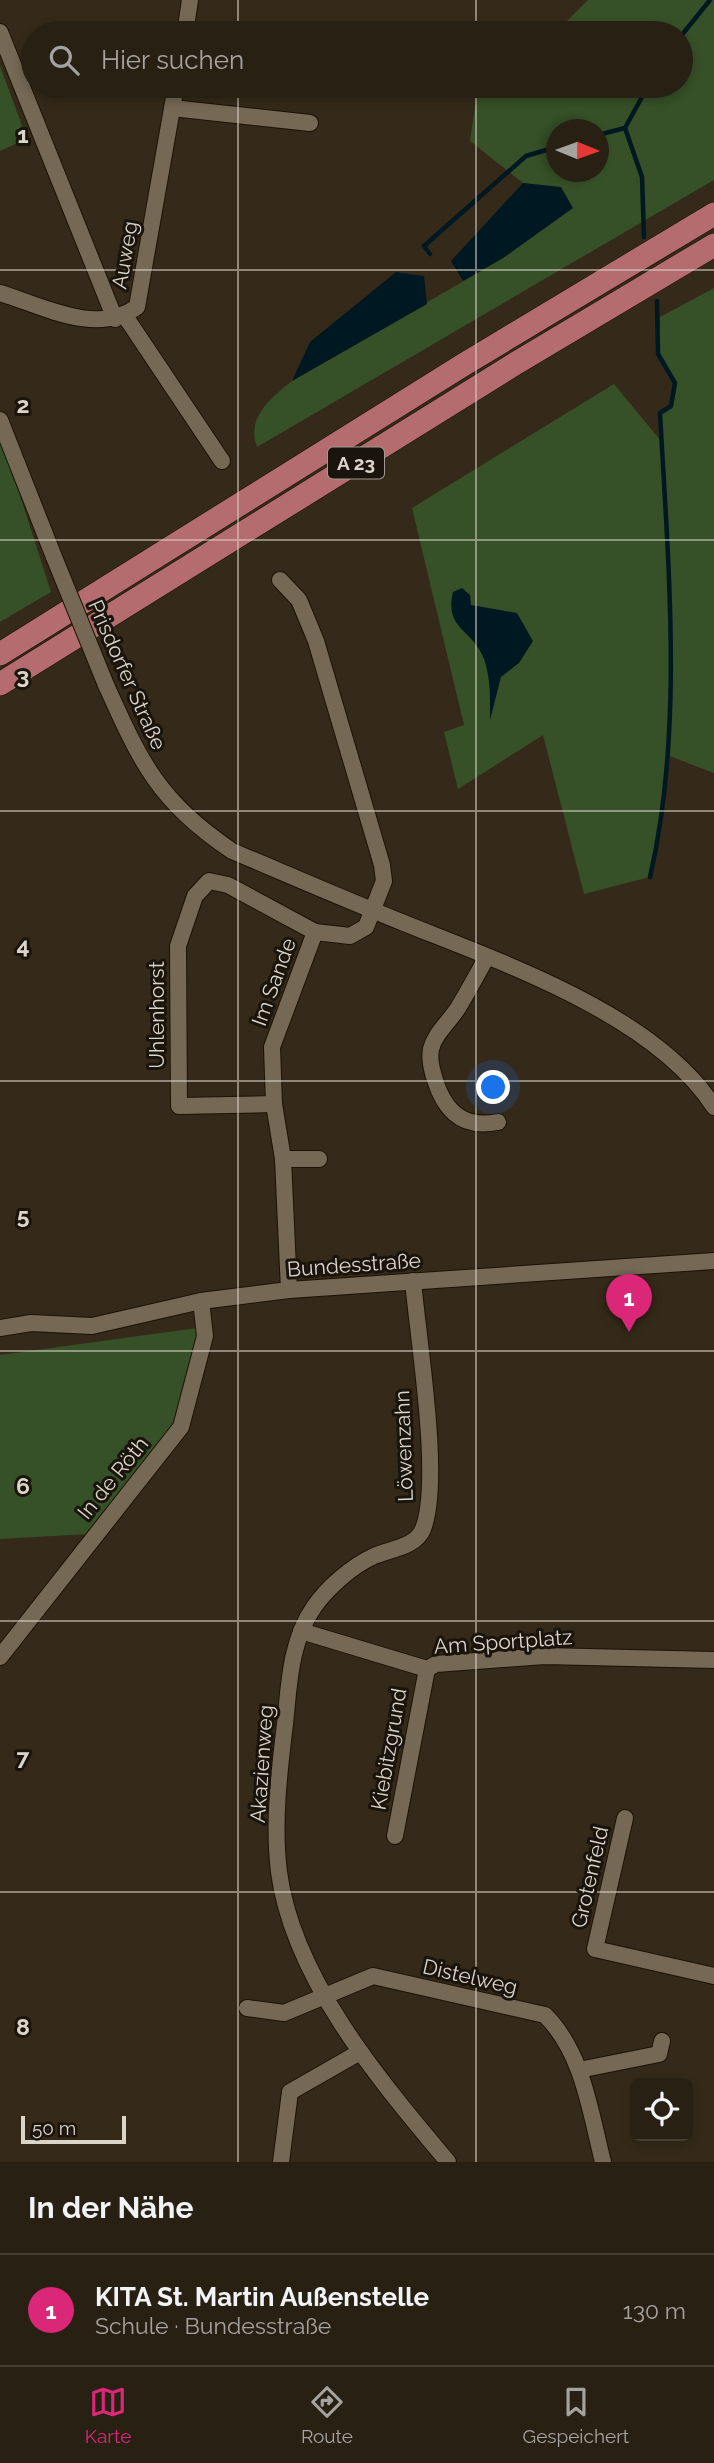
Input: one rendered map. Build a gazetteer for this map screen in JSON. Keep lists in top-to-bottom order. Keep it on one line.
{"streets":{"highway":["A 23"],"street":["Auweg","Prisdorfer Straße","Im Sande","Uhlenhorst","Bundesstraße","Löwenzahn","In de Röth","Am Sportplatz","Kiebitzgrund","Akazienweg","Grotenfeld","Distelweg"]},"crossings":[["Prisdorfer Straße","Im Sande"],["Im Sande","Uhlenhorst"],["Im Sande","Bundesstraße"],["Bundesstraße","Löwenzahn"],["Bundesstraße","In de Röth"],["Löwenzahn","Am Sportplatz"],["Löwenzahn","Akazienweg"],["Am Sportplatz","Kiebitzgrund"],["Am Sportplatz","Akazienweg"],["Akazienweg","Distelweg"]],"scale_bar":"50 m","north":"right","page":{"search":"Hier suchen","pins":"1","scale":"50 m","heading":"In der Nähe","list":[{"mark":"1","name":"KITA St. Martin Außenstelle","note":"Schule · Bundesstraße","value":"130 m"}],"nav":["Karte","Route","Gespeichert"]},"grid":{"rows":["1","2","3","4","5","6","7","8"]}}
